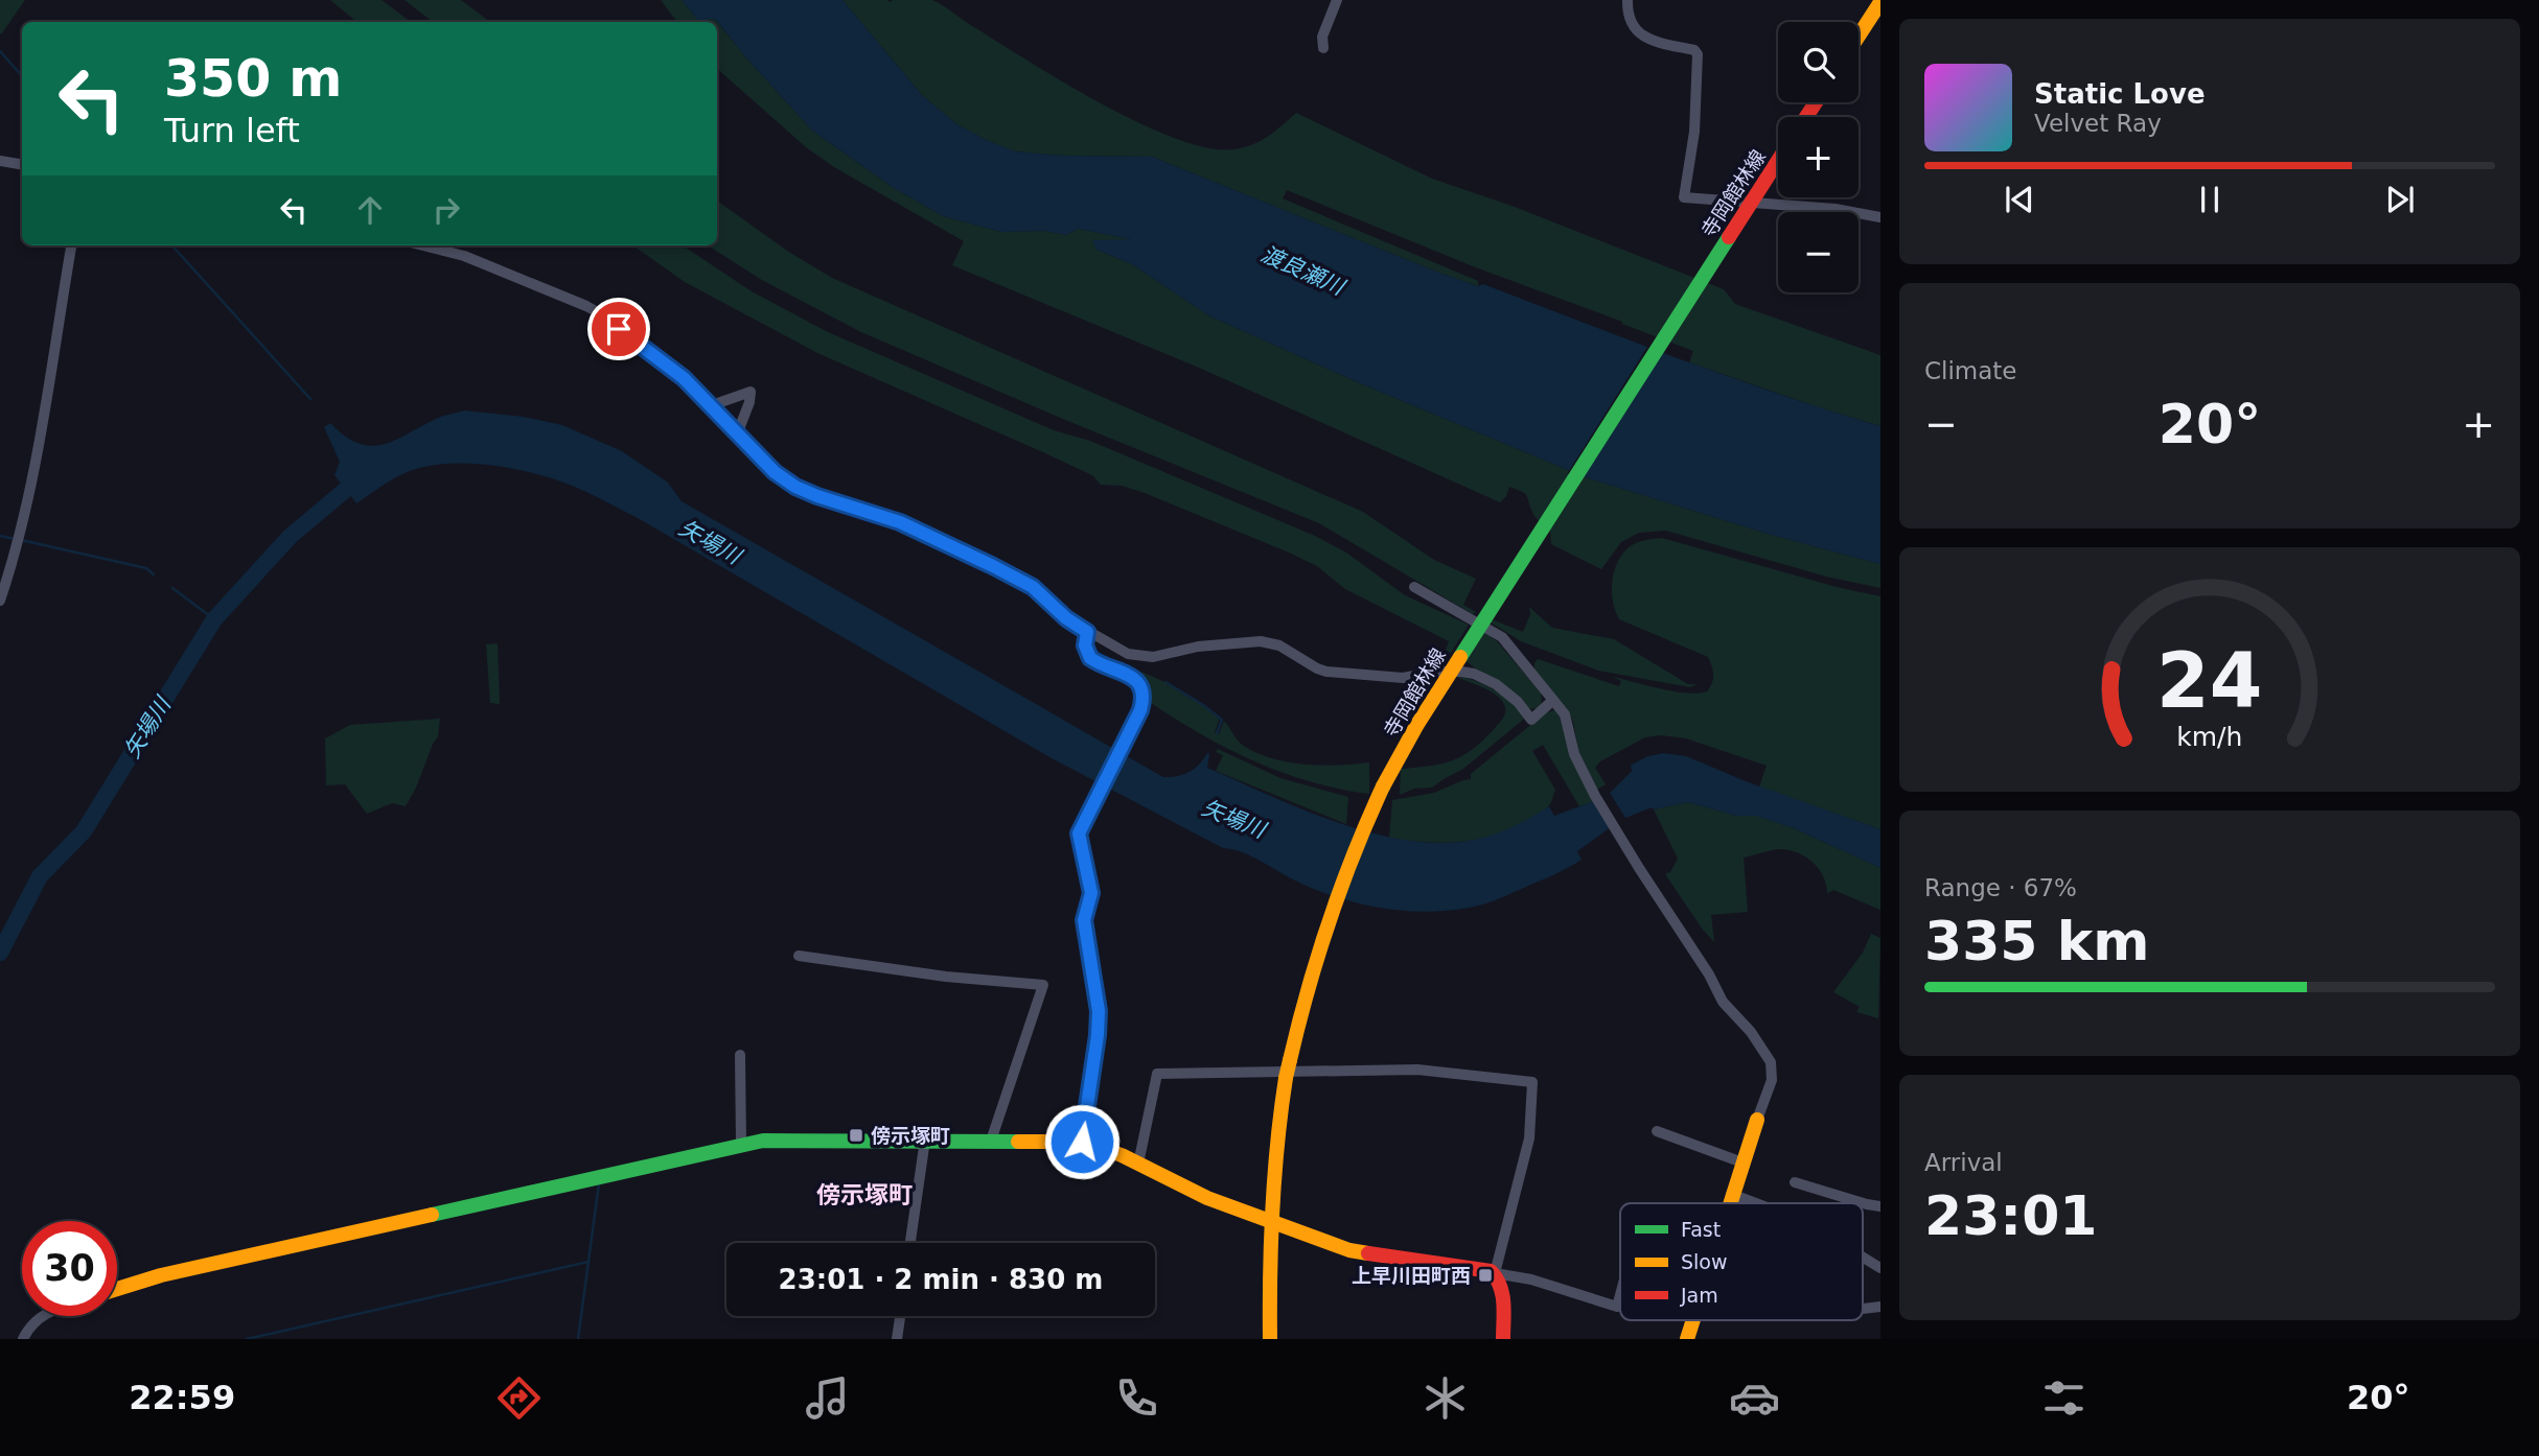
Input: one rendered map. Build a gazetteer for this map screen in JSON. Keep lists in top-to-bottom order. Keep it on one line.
{"streets":{"street":["寺岡館林線"]},"districts":["傍示塚町"],"water":["渡良瀬川","矢場川"],"places":{"transit":["傍示塚町","上早川田町西"]},"legend":["Fast","Slow","Jam"],"page":{"map_buttons":["+","−"],"turn":["350 m","Turn left"],"song":["Static Love","Velvet Ray"],"tile":["Climate",["Range · 67%","335 km"],["Arrival","23:01"]],"heat":["−","20°","+"],"limit":"30","trip":"23:01 · 2 min · 830 m","tabs":["22:59","20°"],"gauge":["24","km/h"]}}
